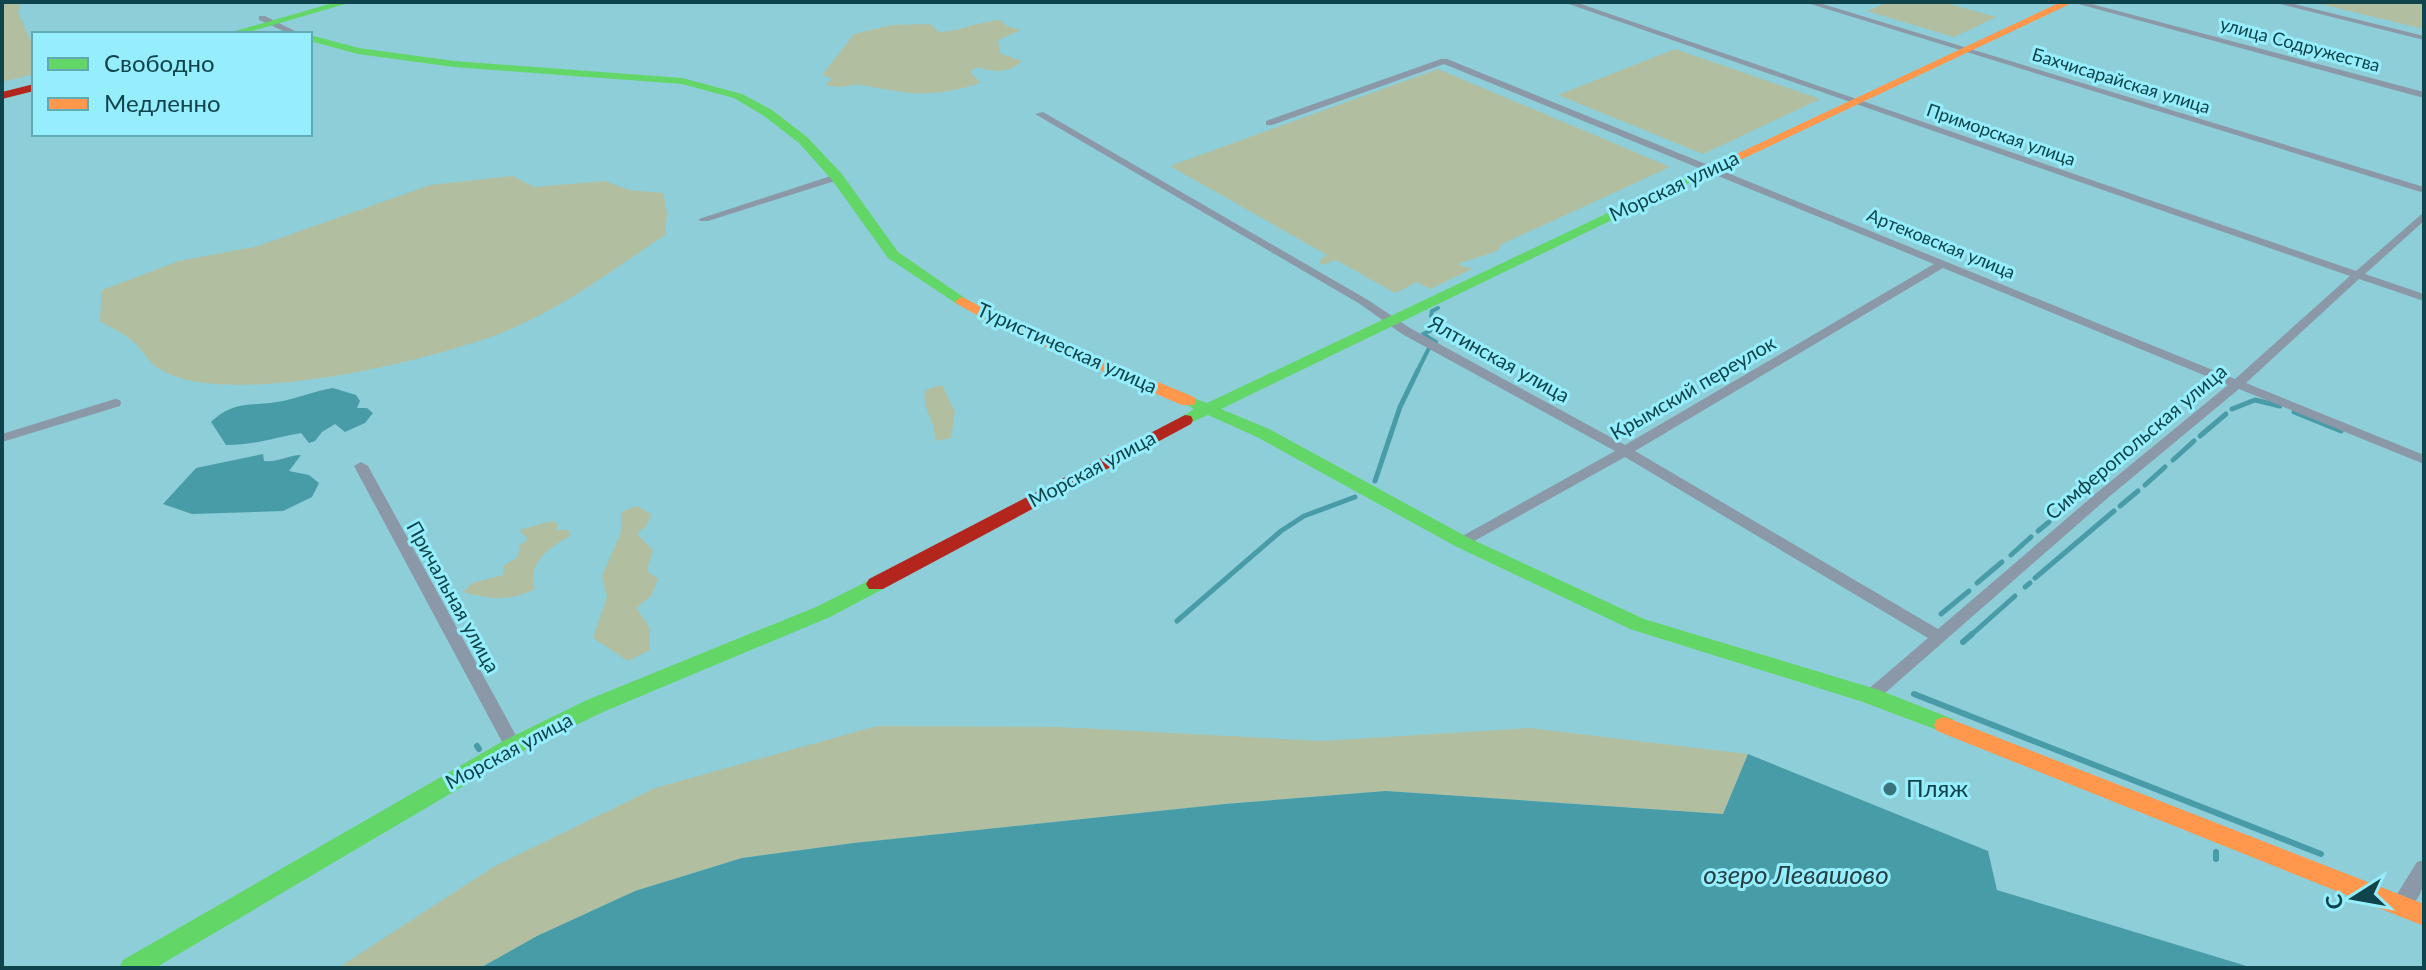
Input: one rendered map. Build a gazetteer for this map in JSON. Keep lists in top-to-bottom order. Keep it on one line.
{"streets":{"street":["улица Содружества","Бахчисарайская улица","Приморская улица","Морская улица","Артековская улица","Туристическая улица","Ялтинская улица","Крымский переулок","Симферопольская улица","Причальная улица"]},"crossings":[["улица Содружества","Морская улица"],["Бахчисарайская улица","Морская улица"],["Приморская улица","Морская улица"],["Приморская улица","Симферопольская улица"],["Морская улица","Артековская улица"],["Морская улица","Туристическая улица"],["Морская улица","Ялтинская улица"],["Морская улица","Причальная улица"],["Артековская улица","Крымский переулок"],["Артековская улица","Симферопольская улица"],["Туристическая улица","Крымский переулок"],["Туристическая улица","Симферопольская улица"],["Ялтинская улица","Крымский переулок"],["Ялтинская улица","Симферопольская улица"]],"water":["озеро Левашово"],"places":["Пляж"],"legend":["Свободно","Медленно"],"north":"left"}
